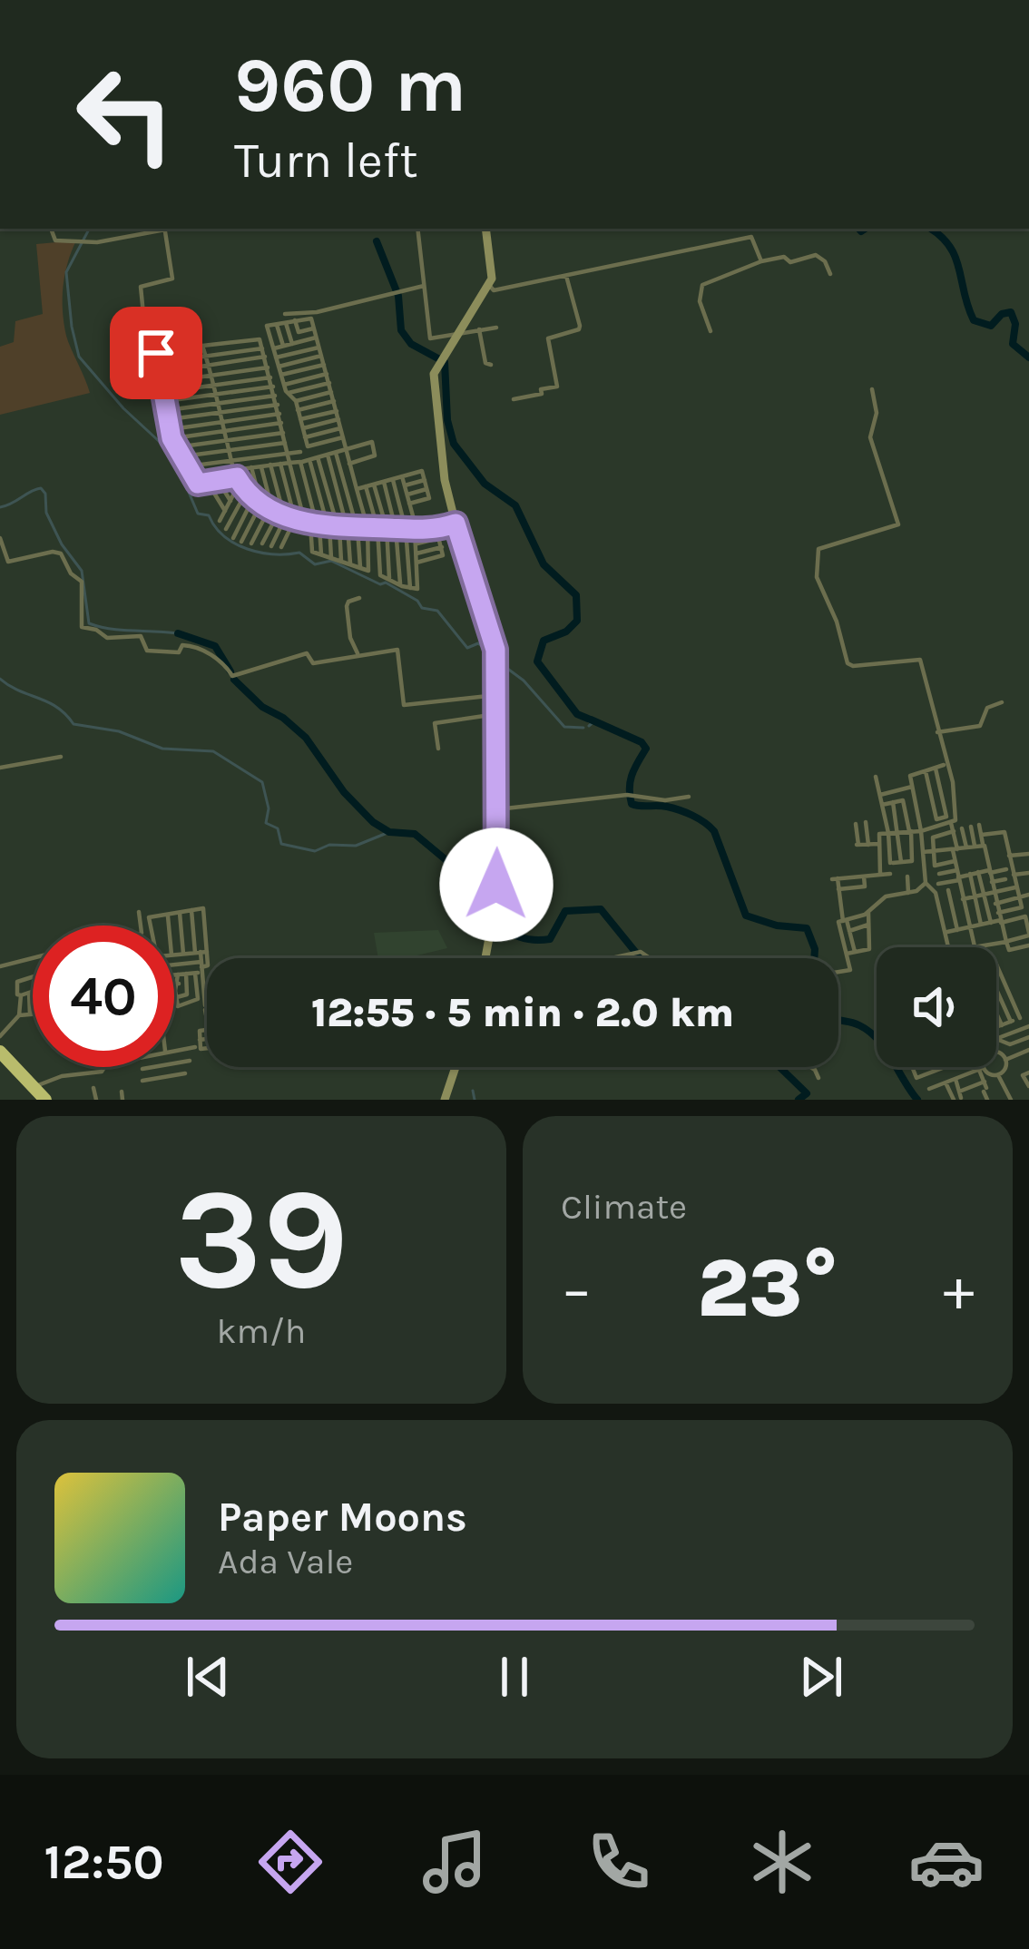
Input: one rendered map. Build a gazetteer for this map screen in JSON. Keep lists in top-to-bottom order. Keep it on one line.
{"page":{"turn":["960 m","Turn left"],"limit":"40","trip":"12:55 · 5 min · 2.0 km","tile":[["39","km/h"],"Climate"],"heat":["−","23°","+"],"song":["Paper Moons","Ada Vale"],"tabs":"12:50"}}
